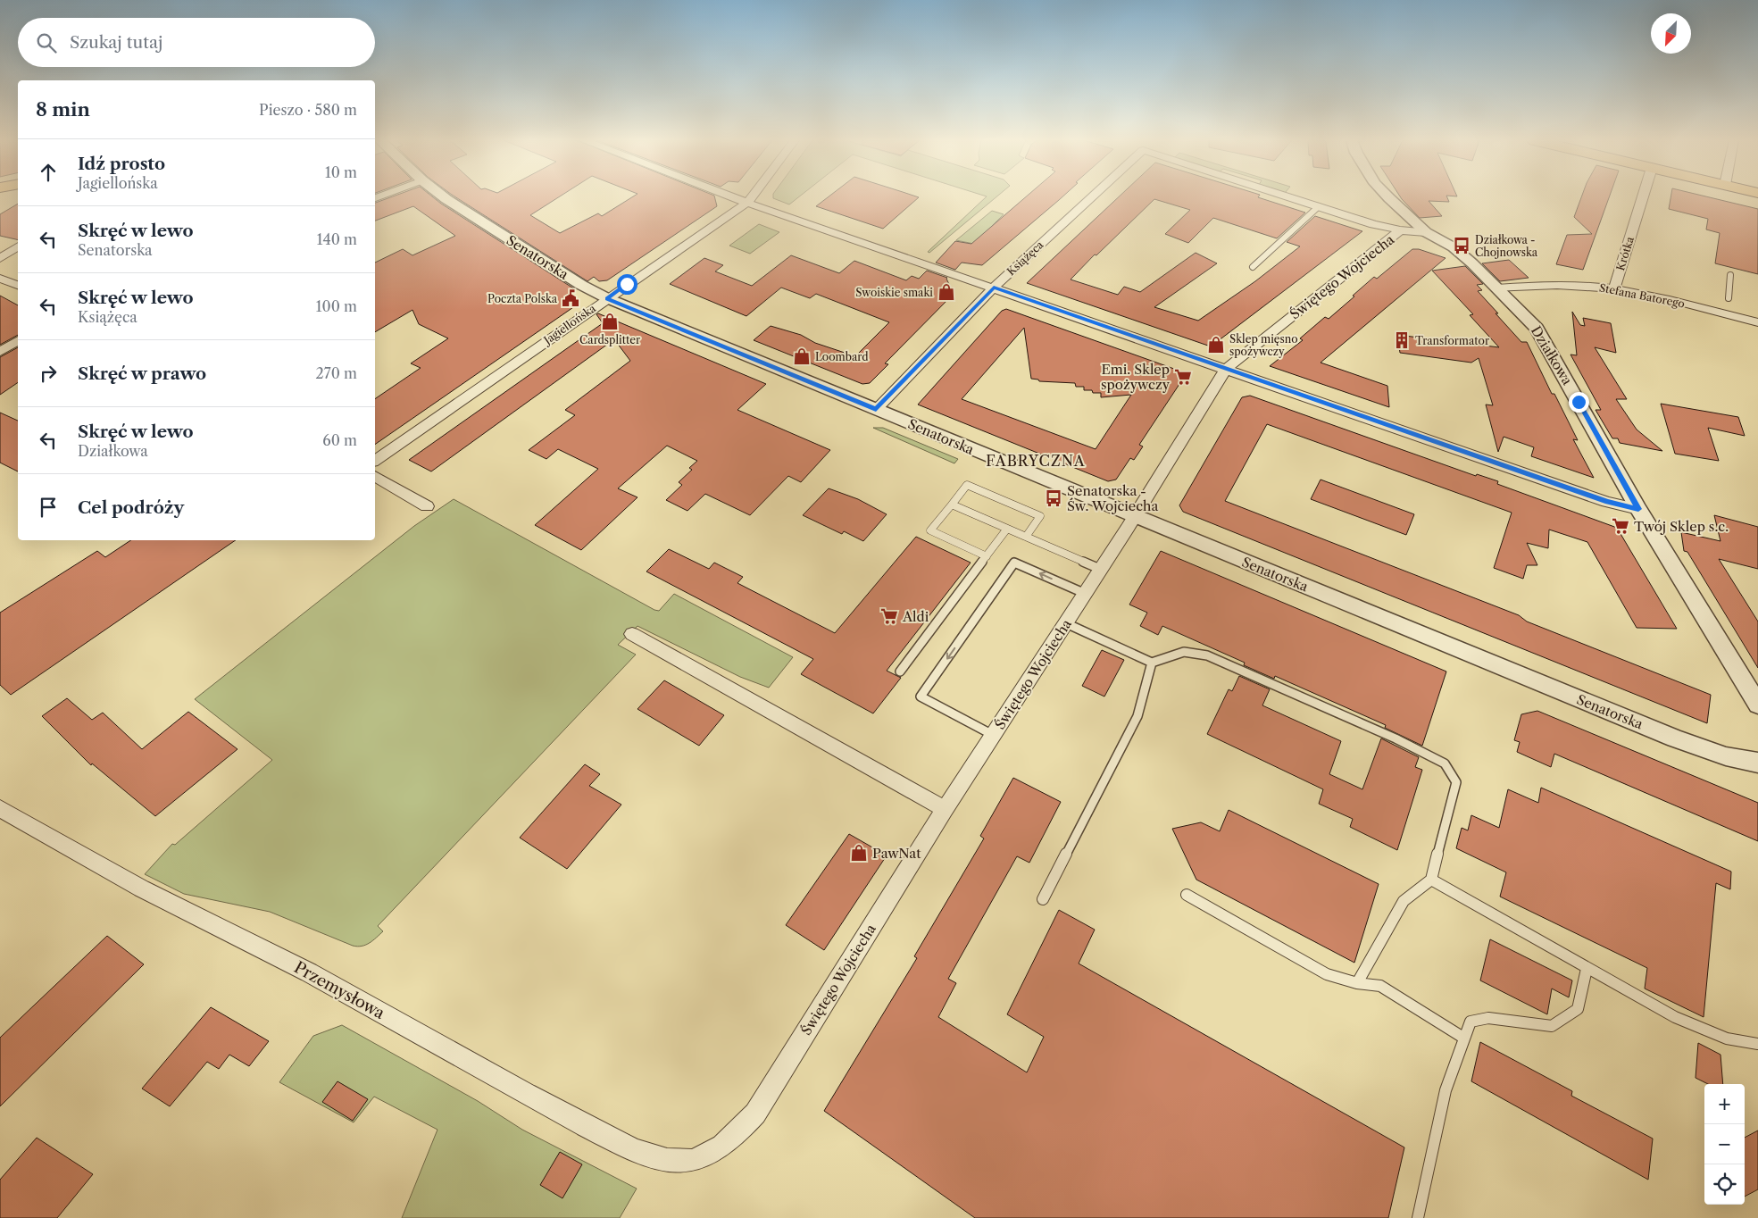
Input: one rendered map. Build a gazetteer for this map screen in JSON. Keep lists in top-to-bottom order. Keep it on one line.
{"streets":{"street":["Krótka","Senatorska","Książęca","Świętego Wojciecha","Stefana Batorego","Jagiellońska","Działkowa","Przemysłowa"]},"crossings":[["Krótka","Stefana Batorego"],["Senatorska","Książęca"],["Senatorska","Świętego Wojciecha"],["Senatorska","Jagiellońska"],["Świętego Wojciecha","Działkowa"],["Świętego Wojciecha","Przemysłowa"],["Stefana Batorego","Działkowa"]],"districts":["FABRYCZNA"],"places":{"bus stop":["Działkowa - Chojnowska","Senatorska - Św. Wojciecha"],"shop":["Swoiskie smaki","Cardsplitter","Sklep mięsno spożywczy","Loombard","PawNat"],"public building":["Poczta Polska"],"building":["Transformator"],"supermarket":["Emi. Sklep spożywczy","Twój Sklep s.c.","Aldi"]},"north":"bottom left","page":{"search":"Szukaj tutaj","heading":["8 min","Pieszo · 580 m"],"list":[["Idź prosto","Jagiellońska","10 m"],["Skręć w lewo","Senatorska","140 m"],["Skręć w lewo","Książęca","100 m"],["Skręć w prawo","270 m"],["Skręć w lewo","Działkowa","60 m"],"Cel podróży"],"map_buttons":["+","−"]}}
